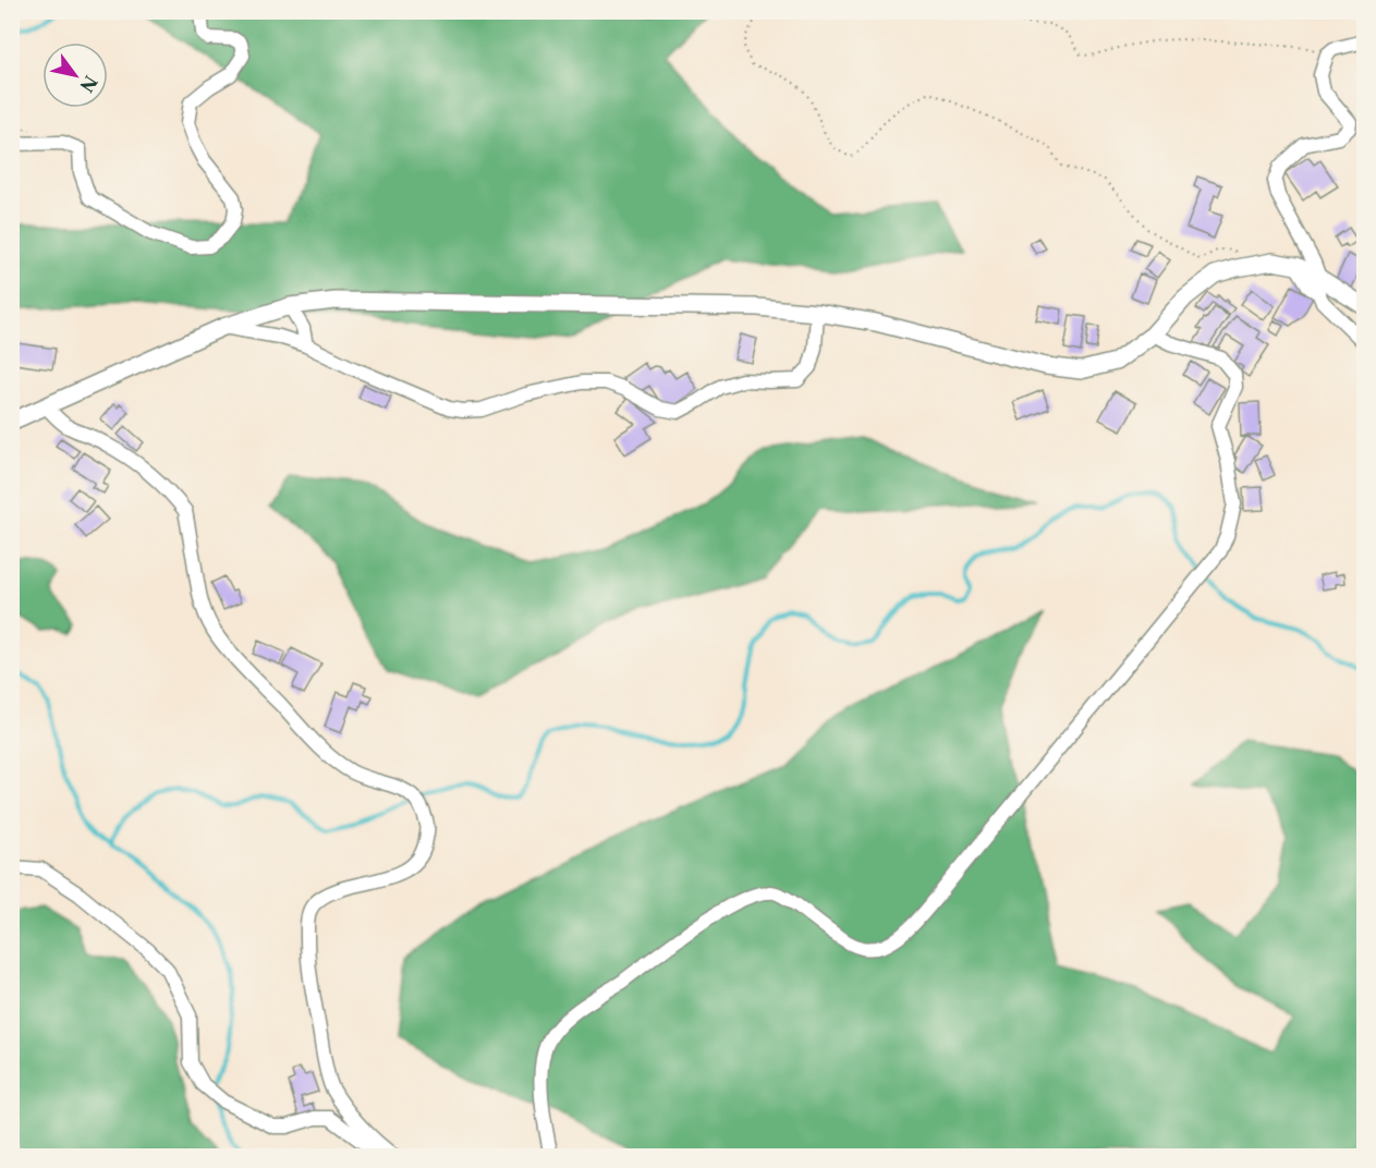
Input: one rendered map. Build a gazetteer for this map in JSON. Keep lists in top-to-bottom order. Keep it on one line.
{"north":"bottom right"}
